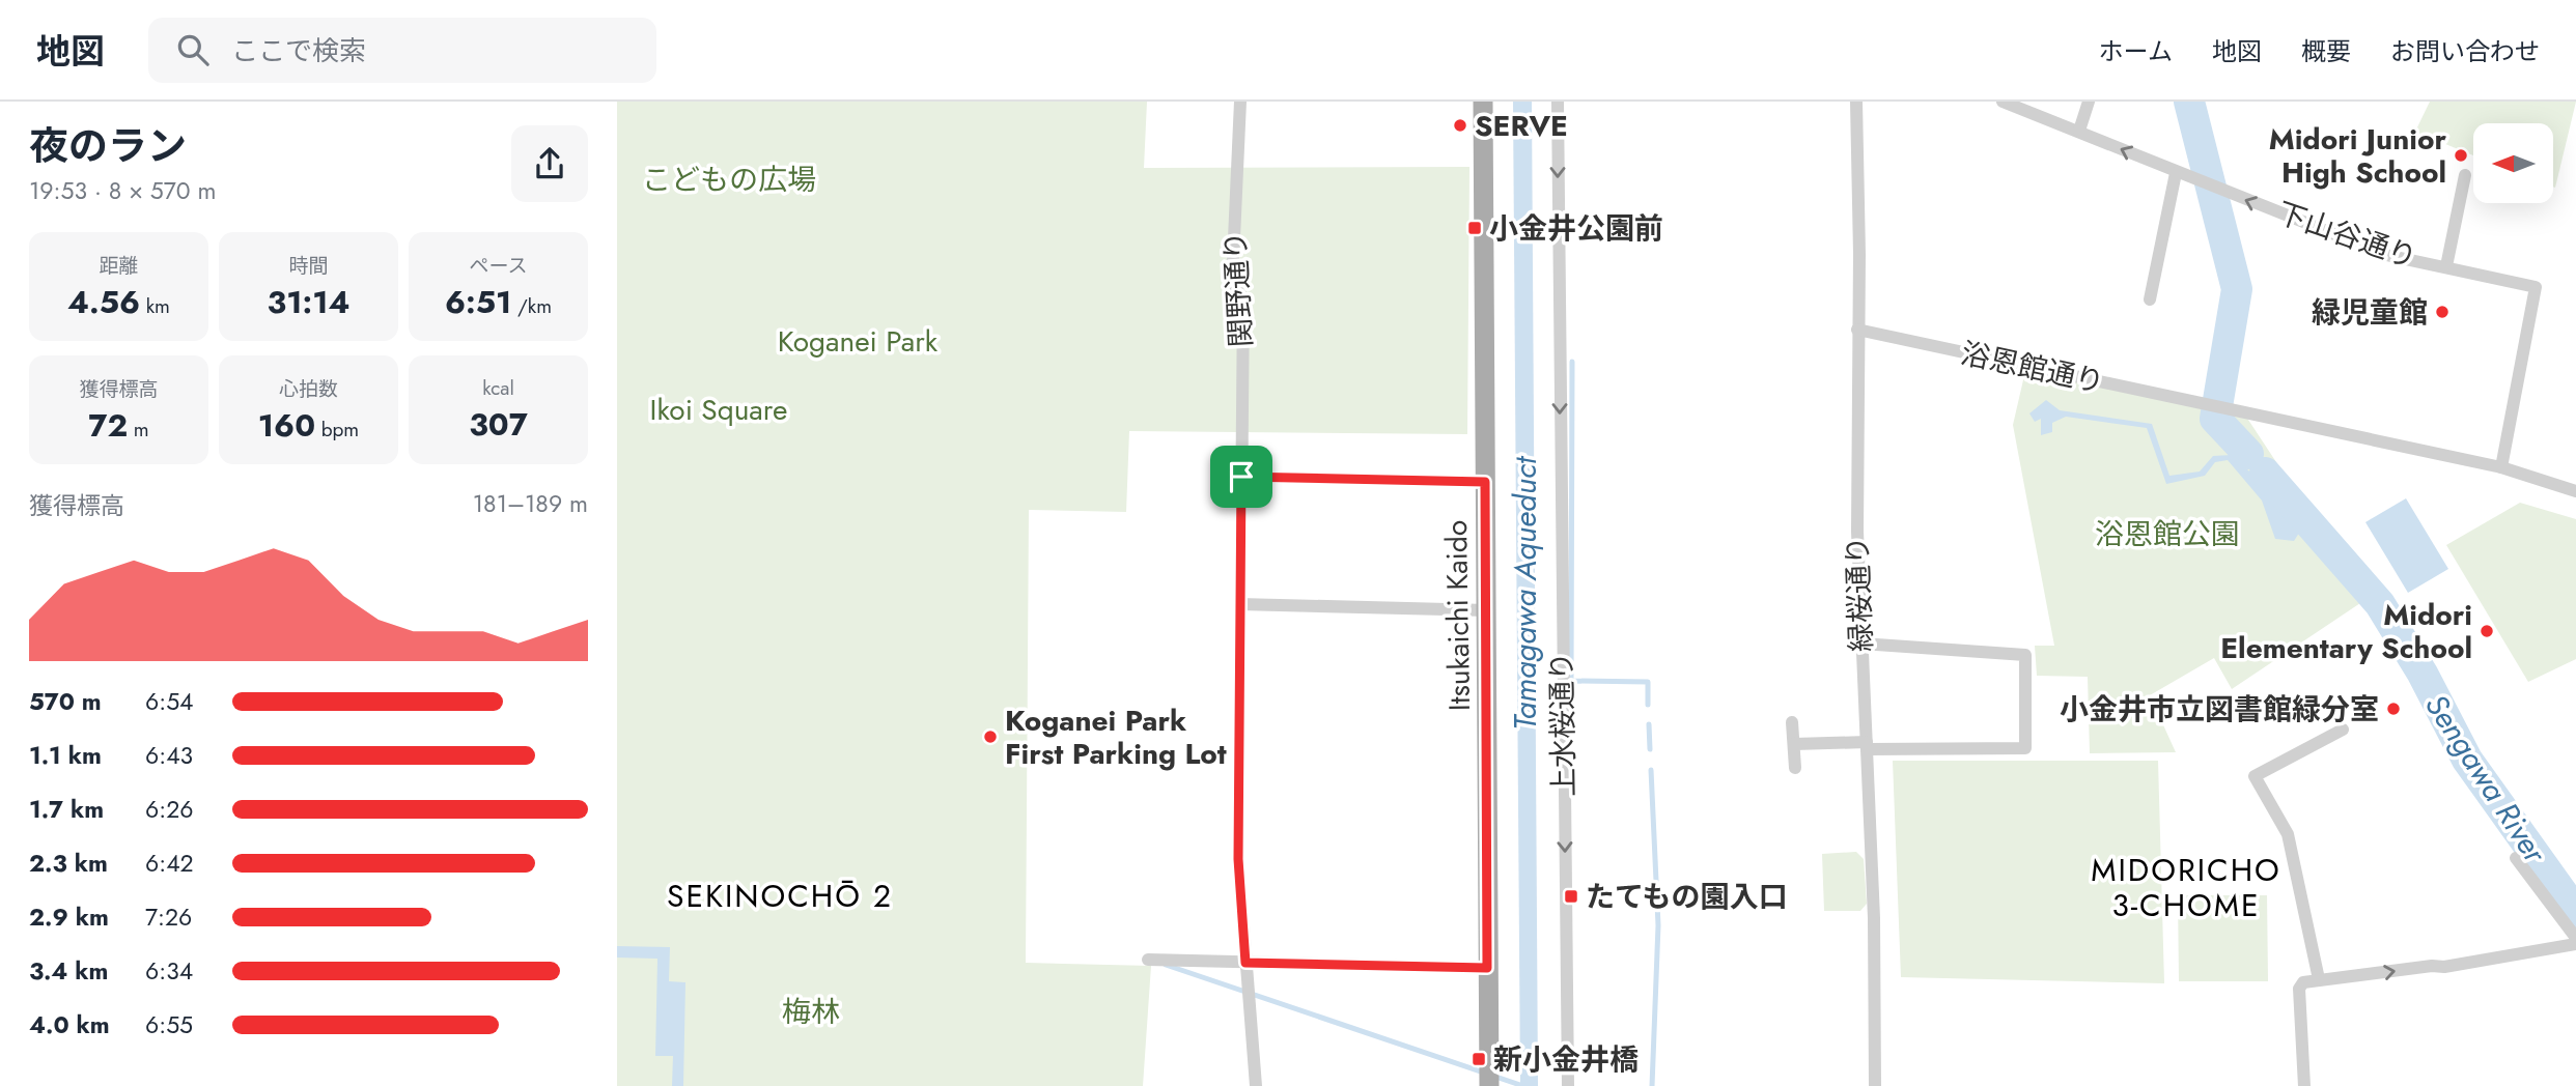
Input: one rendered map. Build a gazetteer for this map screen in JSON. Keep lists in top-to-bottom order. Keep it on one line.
{"streets":{"main road":["Itsukaichi Kaido"],"street":["下山谷通り","関野通り","浴恩館通り","緑桜通り","上水桜通り"]},"crossings":[["下山谷通り","浴恩館通り"],["浴恩館通り","緑桜通り"]],"one_way":["下山谷通り","上水桜通り"],"districts":["MIDORICHO 3-CHOME","SEKINOCHŌ 2"],"water":["Tamagawa Aqueduct","Sengawa River"],"parks":["こどもの広場","Koganei Park","Ikoi Square","浴恩館公園","梅林"],"places":{"other":["SERVE","Midori Junior High School","緑児童館","Midori Elementary School","小金井市立図書館緑分室","Koganei Park First Parking Lot"],"transit":["小金井公園前","たてもの園入口","新小金井橋"]},"north":"left","page":{"header":"地図","search":"ここで検索","nav":["ホーム","地図","概要","お問い合わせ"],"heading":["夜のラン","19:53 · 8 × 570 m"],"stats":[["距離","4.56 km"],["時間","31:14"],["ペース","6:51 /km"],["獲得標高","72 m"],["心拍数","160 bpm"],["kcal","307"]],"chart":["獲得標高","181–189 m"],"list":[{"name":"570 m","note":"6:54"},{"name":"1.1 km","note":"6:43"},{"name":"1.7 km","note":"6:26"},{"name":"2.3 km","note":"6:42"},{"name":"2.9 km","note":"7:26"},{"name":"3.4 km","note":"6:34"},{"name":"4.0 km","note":"6:55"}]}}
